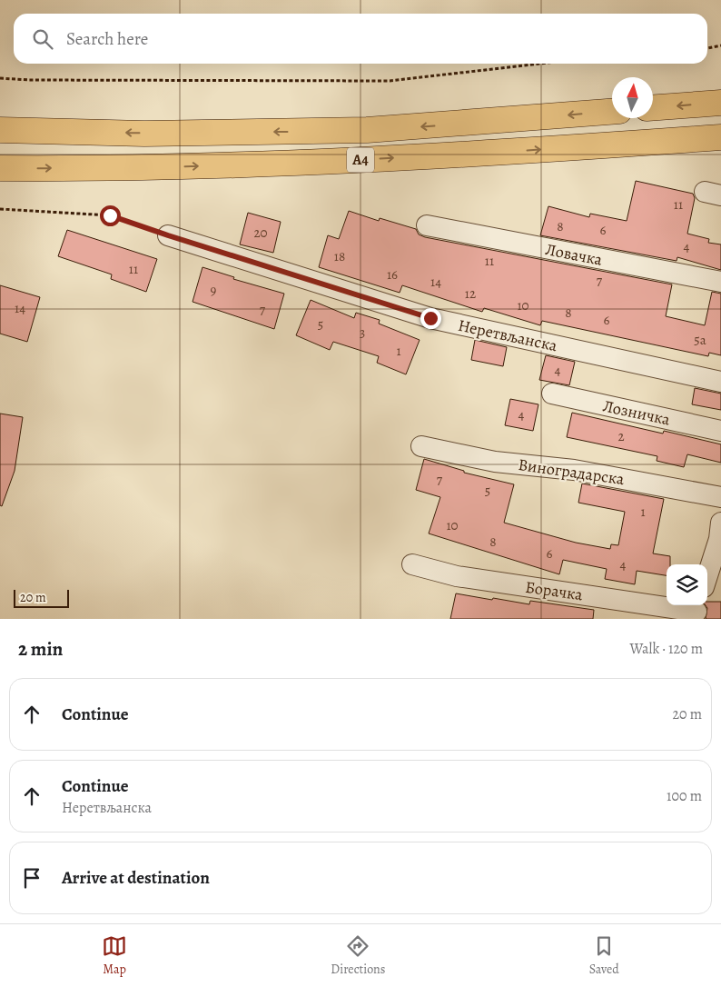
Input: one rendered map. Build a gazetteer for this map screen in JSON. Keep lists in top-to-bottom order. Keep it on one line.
{"streets":{"highway":["A4"],"street":["Ловачка","Неретвљанска","Лозничка","Виноградарска","Борачка"]},"house_numbers":["11","8","6","20","4","18","11","11","16","7","14","9","12","10","14","7","8","6","5","3","5a","1","4","4","2","7","5","1","10","8","6","4"],"scale_bar":"20 m","north":"top","page":{"search":"Search here","scale":"20 m","heading":["2 min","Walk · 120 m"],"list":[["Continue","20 m"],["Continue","Неретвљанска","100 m"],"Arrive at destination"],"nav":["Map","Directions","Saved"]}}
